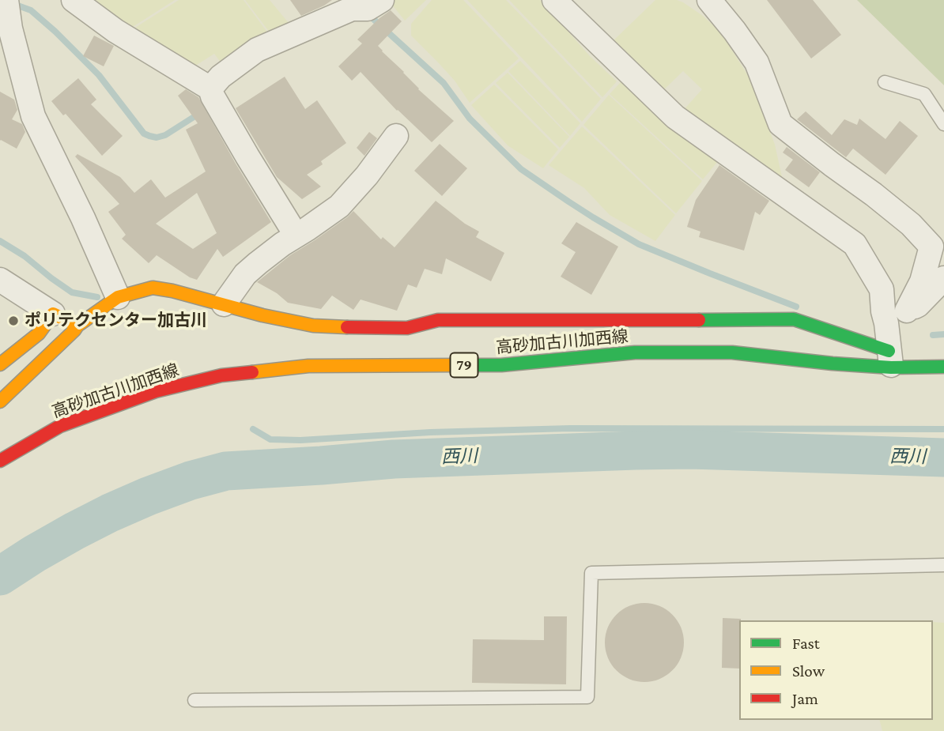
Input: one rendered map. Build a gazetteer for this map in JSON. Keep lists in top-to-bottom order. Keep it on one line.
{"streets":{"main road":["高砂加古川加西線","79"]},"water":["西川"],"places":["ポリテクセンター加古川"],"legend":["Fast","Slow","Jam"]}
